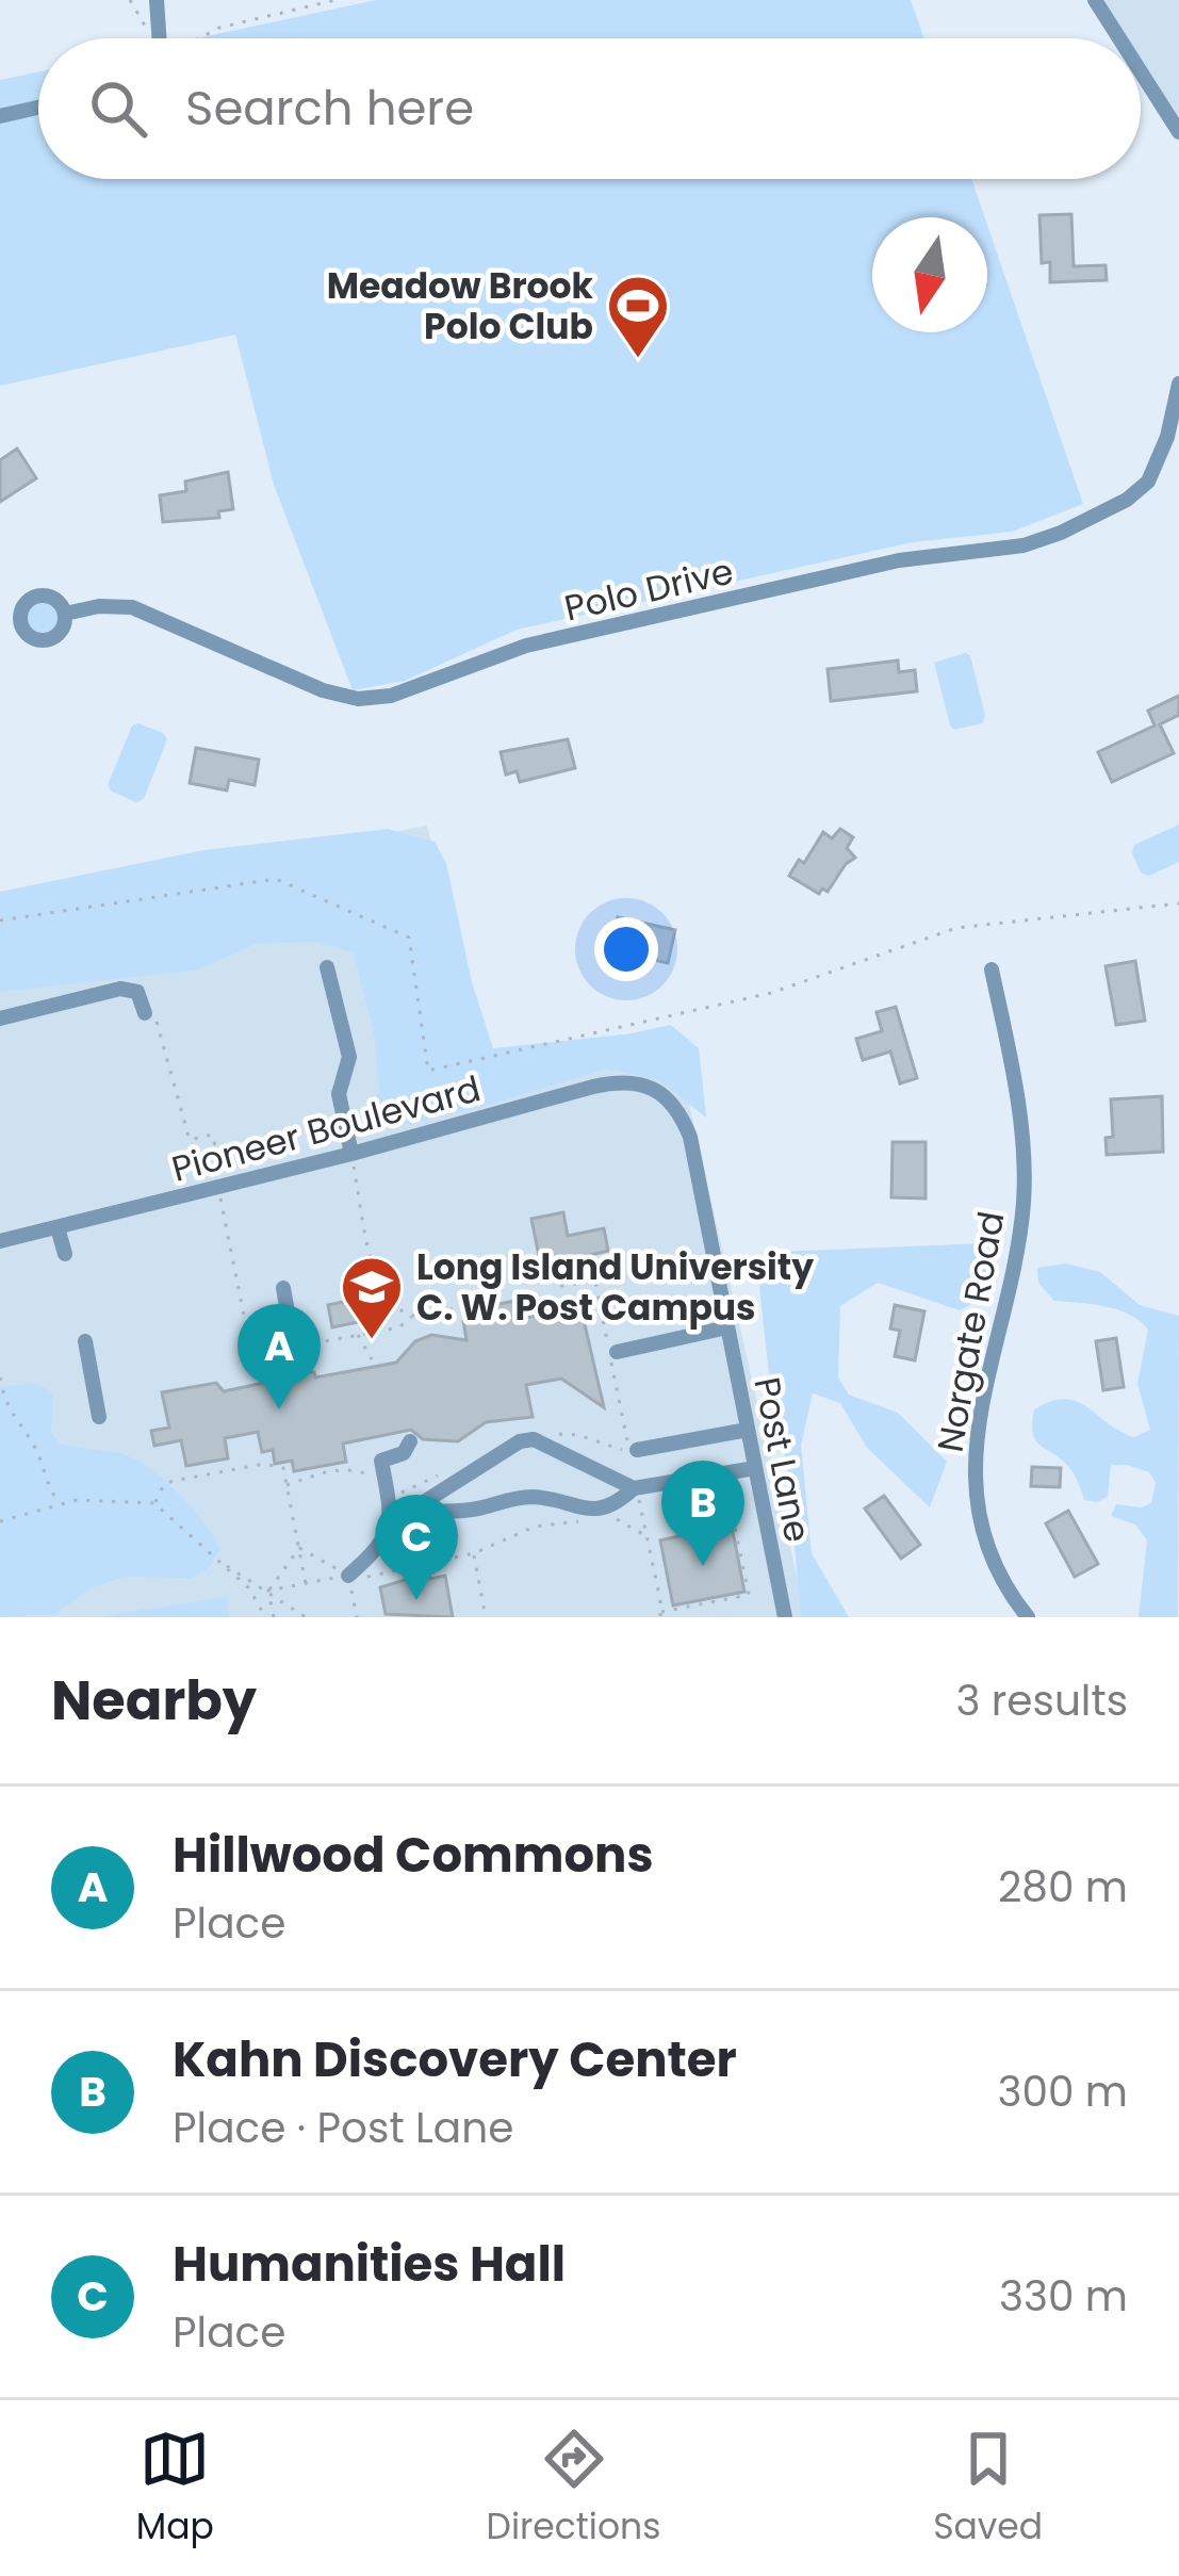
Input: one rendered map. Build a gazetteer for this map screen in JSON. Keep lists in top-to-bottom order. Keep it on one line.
{"streets":{"street":["Polo Drive","Pioneer Boulevard","Norgate Road","Post Lane"]},"crossings":[["Pioneer Boulevard","Post Lane"]],"places":{"sports":["Meadow Brook Polo Club"],"school or university":["Long Island University C. W. Post Campus"]},"north":"bottom","page":{"search":"Search here","pins":["A","B","C"],"heading":["Nearby","3 results"],"list":[{"mark":"A","name":"Hillwood Commons","note":"Place","value":"280 m"},{"mark":"B","name":"Kahn Discovery Center","note":"Place · Post Lane","value":"300 m"},{"mark":"C","name":"Humanities Hall","note":"Place","value":"330 m"}],"nav":["Map","Directions","Saved"]}}
